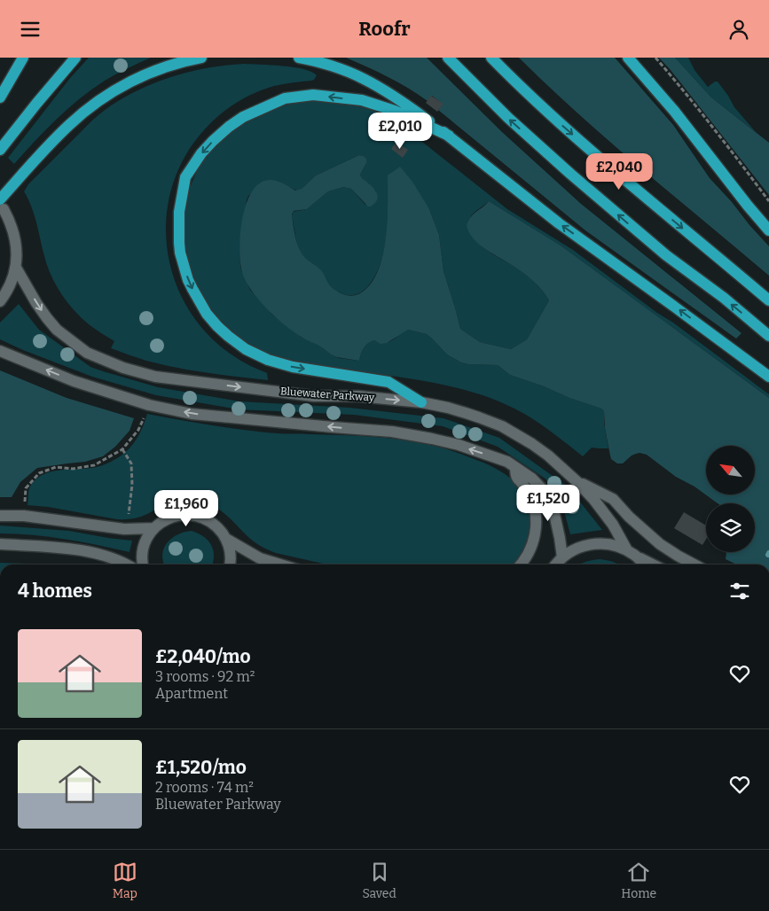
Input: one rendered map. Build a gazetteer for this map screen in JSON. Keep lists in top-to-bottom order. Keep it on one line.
{"streets":{"street":["Bluewater Parkway"]},"north":"top left","page":{"header":"Roofr","price":["£2,010","£2,040","£1,520","£1,960"],"heading":"4 homes","list":[{"name":"£2,040/mo","note":"3 rooms · 92 m² · Apartment"},{"name":"£1,520/mo","note":"2 rooms · 74 m² · Bluewater Parkway"}],"tabs":["Map","Saved","Home"]}}
